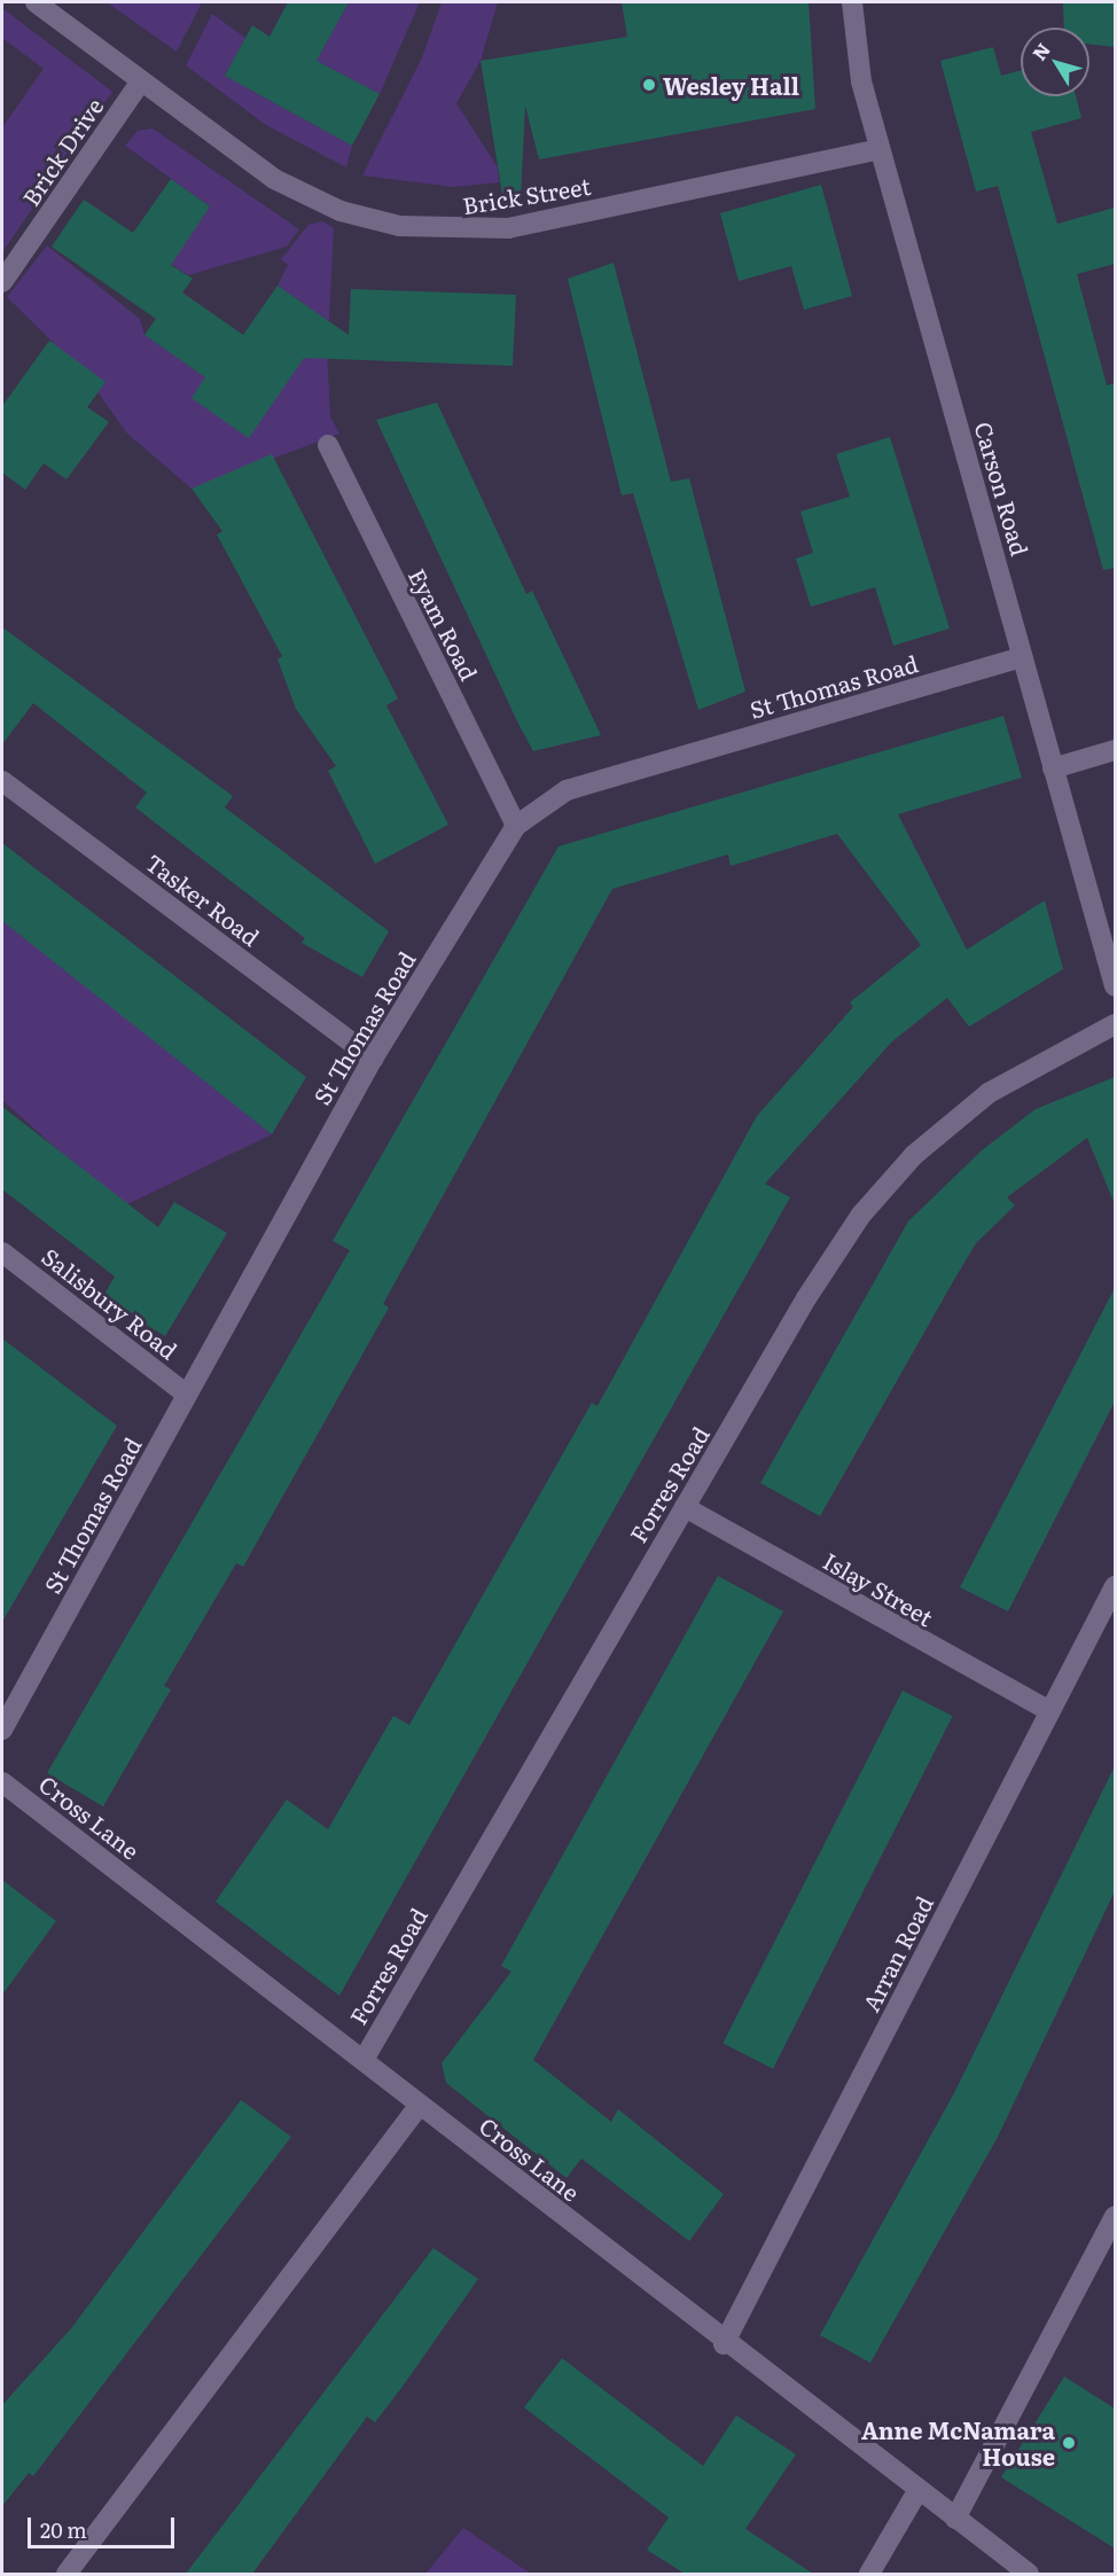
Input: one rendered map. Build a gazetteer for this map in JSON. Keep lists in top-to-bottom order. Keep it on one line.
{"streets":{"street":["Brick Drive","Brick Street","Carson Road","Eyam Road","St Thomas Road","Tasker Road","Salisbury Road","Forres Road","Islay Street","Cross Lane","Arran Road"]},"crossings":[["Brick Drive","Brick Street"],["Brick Street","Carson Road"],["Carson Road","St Thomas Road"],["Eyam Road","St Thomas Road"],["St Thomas Road","Tasker Road"],["St Thomas Road","Salisbury Road"],["Forres Road","Islay Street"],["Forres Road","Cross Lane"],["Islay Street","Arran Road"],["Cross Lane","Arran Road"]],"places":["Wesley Hall","Anne McNamara House"],"scale_bar":"20 m","north":"top left"}
